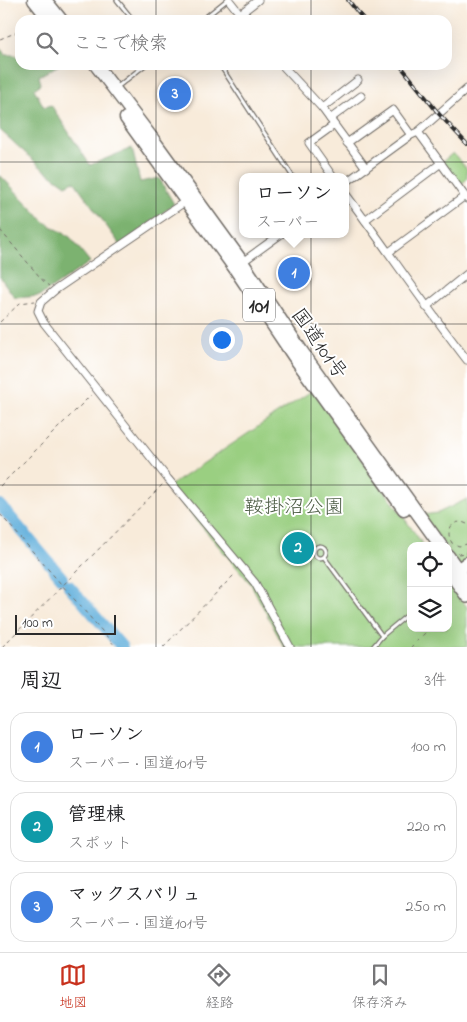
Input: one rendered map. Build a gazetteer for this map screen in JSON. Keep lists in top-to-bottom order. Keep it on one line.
{"streets":{"highway":["101","国道101号"]},"parks":["鞍掛沼公園"],"scale_bar":"100 m","page":{"search":"ここで検索","pins":["3","1","2"],"popup":["ローソン","スーパー"],"scale":"100 m","heading":["周辺","3件"],"list":[{"mark":"1","name":"ローソン","note":"スーパー · 国道101号","value":"100 m"},{"mark":"2","name":"管理棟","note":"スポット","value":"220 m"},{"mark":"3","name":"マックスバリュ","note":"スーパー · 国道101号","value":"250 m"}],"nav":["地図","経路","保存済み"]}}
